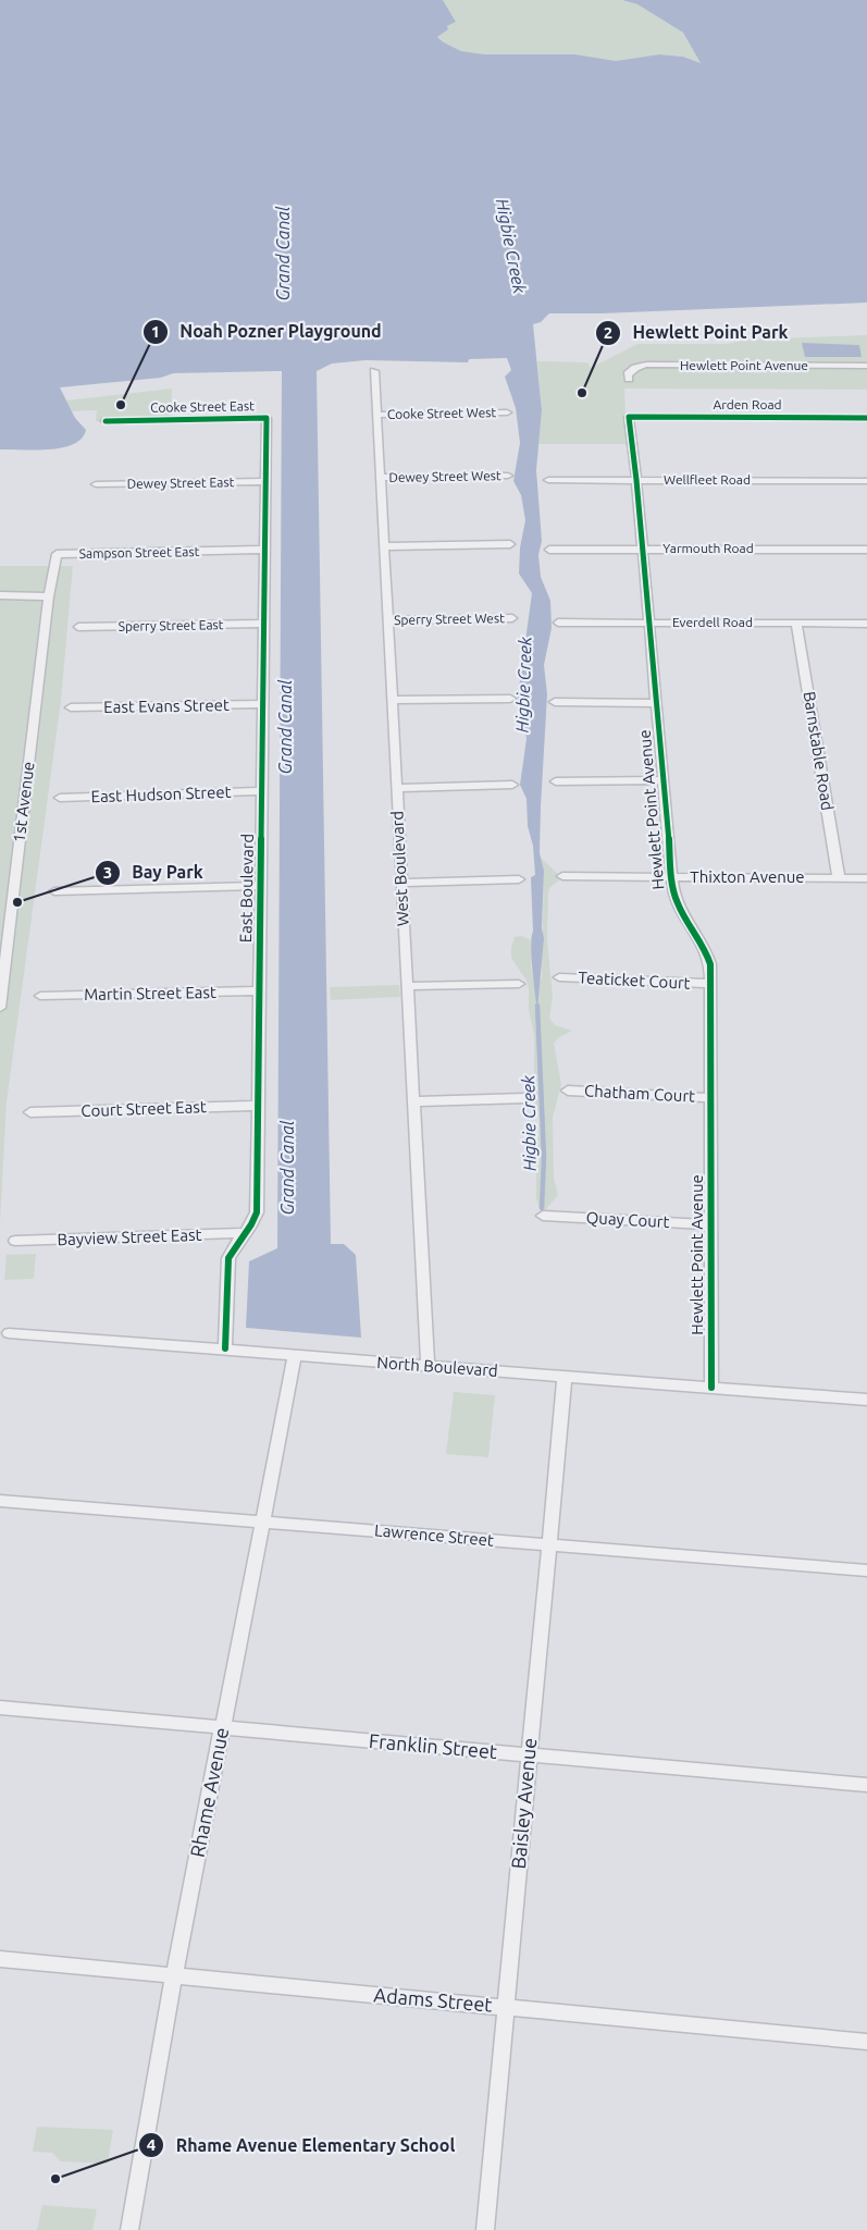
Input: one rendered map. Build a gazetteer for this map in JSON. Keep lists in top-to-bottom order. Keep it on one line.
{"streets":{"street":["Hewlett Point Avenue","Arden Road","Cooke Street East","Cooke Street West","Dewey Street West","Wellfleet Road","Dewey Street East","Yarmouth Road","Sampson Street East","Sperry Street West","Everdell Road","Sperry Street East","East Evans Street","Barnstable Road","East Hudson Street","1st Avenue","West Boulevard","Thixton Avenue","East Boulevard","Teaticket Court","Martin Street East","Chatham Court","Court Street East","Quay Court","Bayview Street East","North Boulevard","Lawrence Street","Franklin Street","Rhame Avenue","Baisley Avenue","Adams Street"]},"crossings":[["Hewlett Point Avenue","Arden Road"],["Hewlett Point Avenue","Wellfleet Road"],["Hewlett Point Avenue","Yarmouth Road"],["Hewlett Point Avenue","Everdell Road"],["Hewlett Point Avenue","Thixton Avenue"],["Hewlett Point Avenue","Teaticket Court"],["Hewlett Point Avenue","Chatham Court"],["Hewlett Point Avenue","Quay Court"],["Hewlett Point Avenue","North Boulevard"],["Cooke Street East","East Boulevard"],["Cooke Street West","West Boulevard"],["Dewey Street West","West Boulevard"],["Dewey Street East","East Boulevard"],["Sampson Street East","1st Avenue"],["Sampson Street East","East Boulevard"],["Sperry Street West","West Boulevard"],["Everdell Road","Barnstable Road"],["Sperry Street East","East Boulevard"],["East Evans Street","East Boulevard"],["Barnstable Road","Thixton Avenue"],["East Hudson Street","East Boulevard"],["West Boulevard","North Boulevard"],["East Boulevard","Martin Street East"],["East Boulevard","Court Street East"],["East Boulevard","Bayview Street East"],["East Boulevard","North Boulevard"],["North Boulevard","Rhame Avenue"],["North Boulevard","Baisley Avenue"],["Lawrence Street","Rhame Avenue"],["Lawrence Street","Baisley Avenue"],["Franklin Street","Rhame Avenue"],["Franklin Street","Baisley Avenue"],["Rhame Avenue","Adams Street"],["Baisley Avenue","Adams Street"]],"water":["Higbie Creek","Grand Canal"],"places":["Hewlett Point Park","Noah Pozner Playground","Bay Park","Rhame Avenue Elementary School"]}
